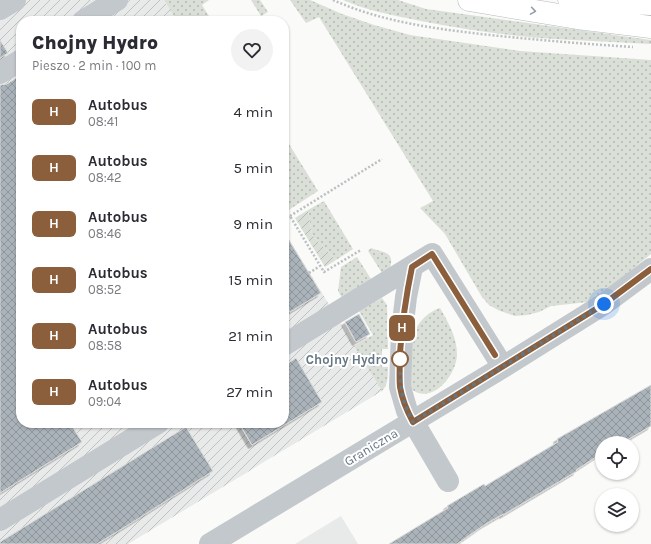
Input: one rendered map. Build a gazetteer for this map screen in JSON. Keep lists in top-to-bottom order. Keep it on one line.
{"streets":{"street":["Graniczna"]},"places":["Chojny Hydro"],"lines":["bus line H"],"page":{"on_map":"H","heading":["Chojny Hydro","Pieszo · 2 min · 100 m"],"list":[{"mark":"H","name":"Autobus","note":"08:41","value":"4 min"},{"mark":"H","name":"Autobus","note":"08:42","value":"5 min"},{"mark":"H","name":"Autobus","note":"08:46","value":"9 min"},{"mark":"H","name":"Autobus","note":"08:52","value":"15 min"},{"mark":"H","name":"Autobus","note":"08:58","value":"21 min"},{"mark":"H","name":"Autobus","note":"09:04","value":"27 min"}]}}
